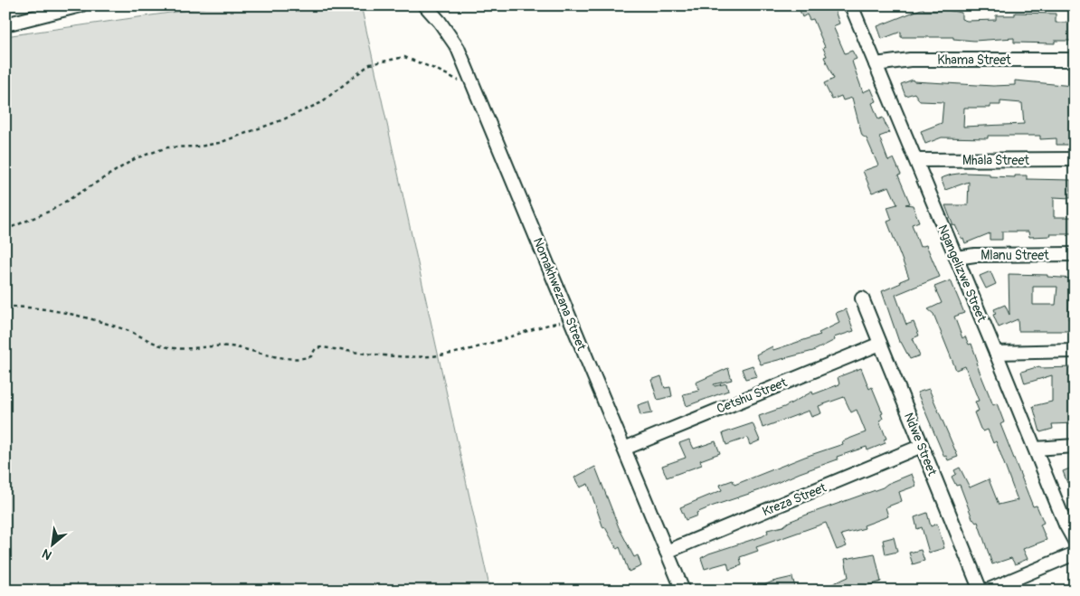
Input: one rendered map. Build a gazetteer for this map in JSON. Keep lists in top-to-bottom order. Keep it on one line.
{"streets":{"street":["Khama Street","Mhala Street","Mlanu Street","Ngangelizwe Street","Nomakhwezana Street","Cetshu Street","Ndwe Street","Kreza Street"]},"crossings":[["Khama Street","Ngangelizwe Street"],["Mhala Street","Ngangelizwe Street"],["Mlanu Street","Ngangelizwe Street"],["Nomakhwezana Street","Cetshu Street"],["Nomakhwezana Street","Kreza Street"],["Cetshu Street","Ndwe Street"],["Ndwe Street","Kreza Street"]],"north":"bottom left"}
